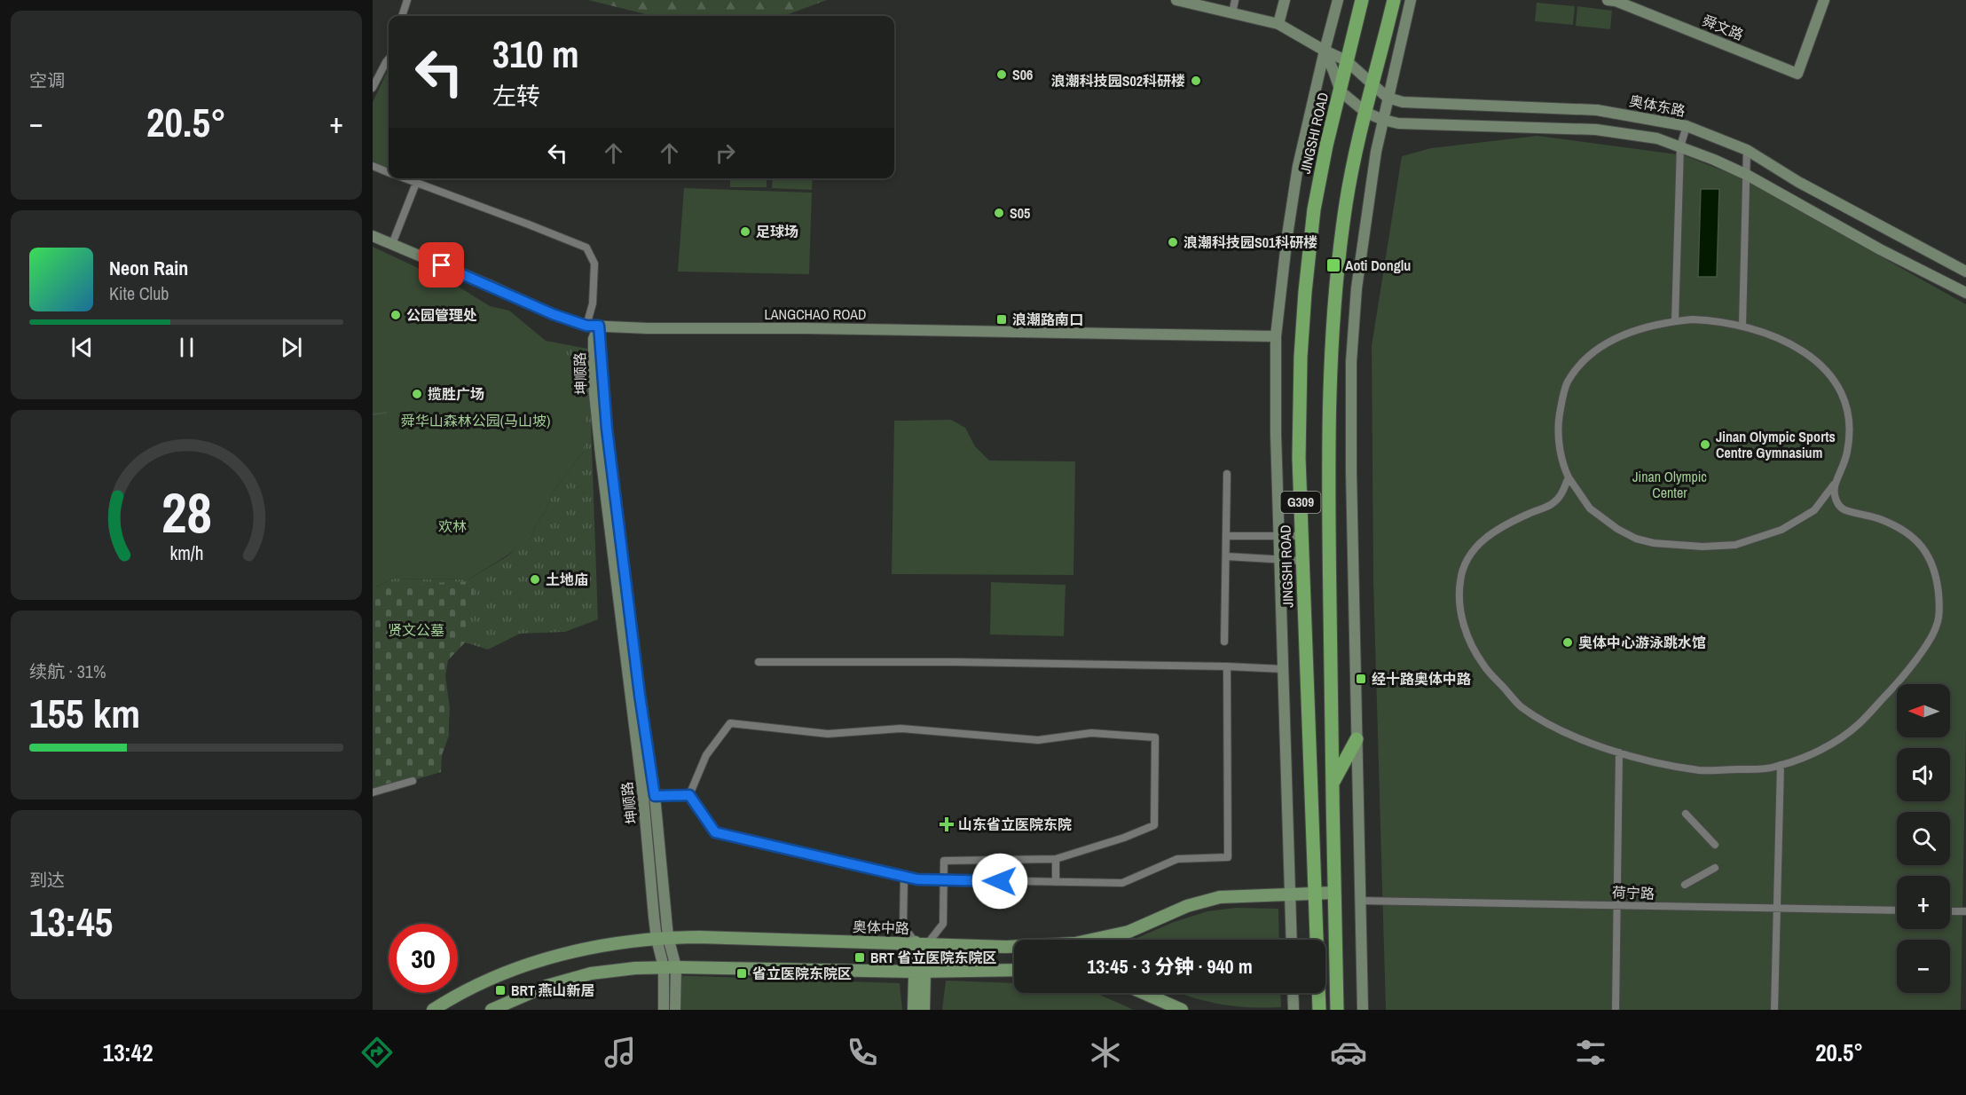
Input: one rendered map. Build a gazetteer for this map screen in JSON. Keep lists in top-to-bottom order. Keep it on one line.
{"streets":{"highway":["JINGSHI ROAD","G309"],"main road":["舜文路","奥体东路","LANGCHAO ROAD","坤顺路","奥体中路"],"street":["荷宁路"]},"crossings":[["JINGSHI ROAD","LANGCHAO ROAD"],["JINGSHI ROAD","奥体中路"],["LANGCHAO ROAD","坤顺路"],["坤顺路","奥体中路"],["G309","奥体中路"]],"parks":["舜华山森林公园(马山坡)","Jinan Olympic Center","欢林","贤文公墓"],"places":{"other":["S06","浪潮科技园S02科研楼","S05","足球场","浪潮科技园S01科研楼","公园管理处","揽胜广场","Jinan Olympic Sports Centre Gymnasium","土地庙","奥体中心游泳跳水馆"],"transit":["Aoti Donglu","浪潮路南口","经十路奥体中路","BRT 省立医院东院区","省立医院东院区","BRT 燕山新居"],"health":["山东省立医院东院"]},"north":"left","page":{"tile":["空调",["续航 · 31%","155 km"],["到达","13:45"]],"turn":["310 m","左转"],"heat":["−","20.5°","+"],"song":["Neon Rain","Kite Club"],"map_buttons":["+","−"],"limit":"30","trip":"13:45 · 3 分钟 · 940 m","tabs":["13:42","20.5°"],"gauge":["28","km/h"]}}
